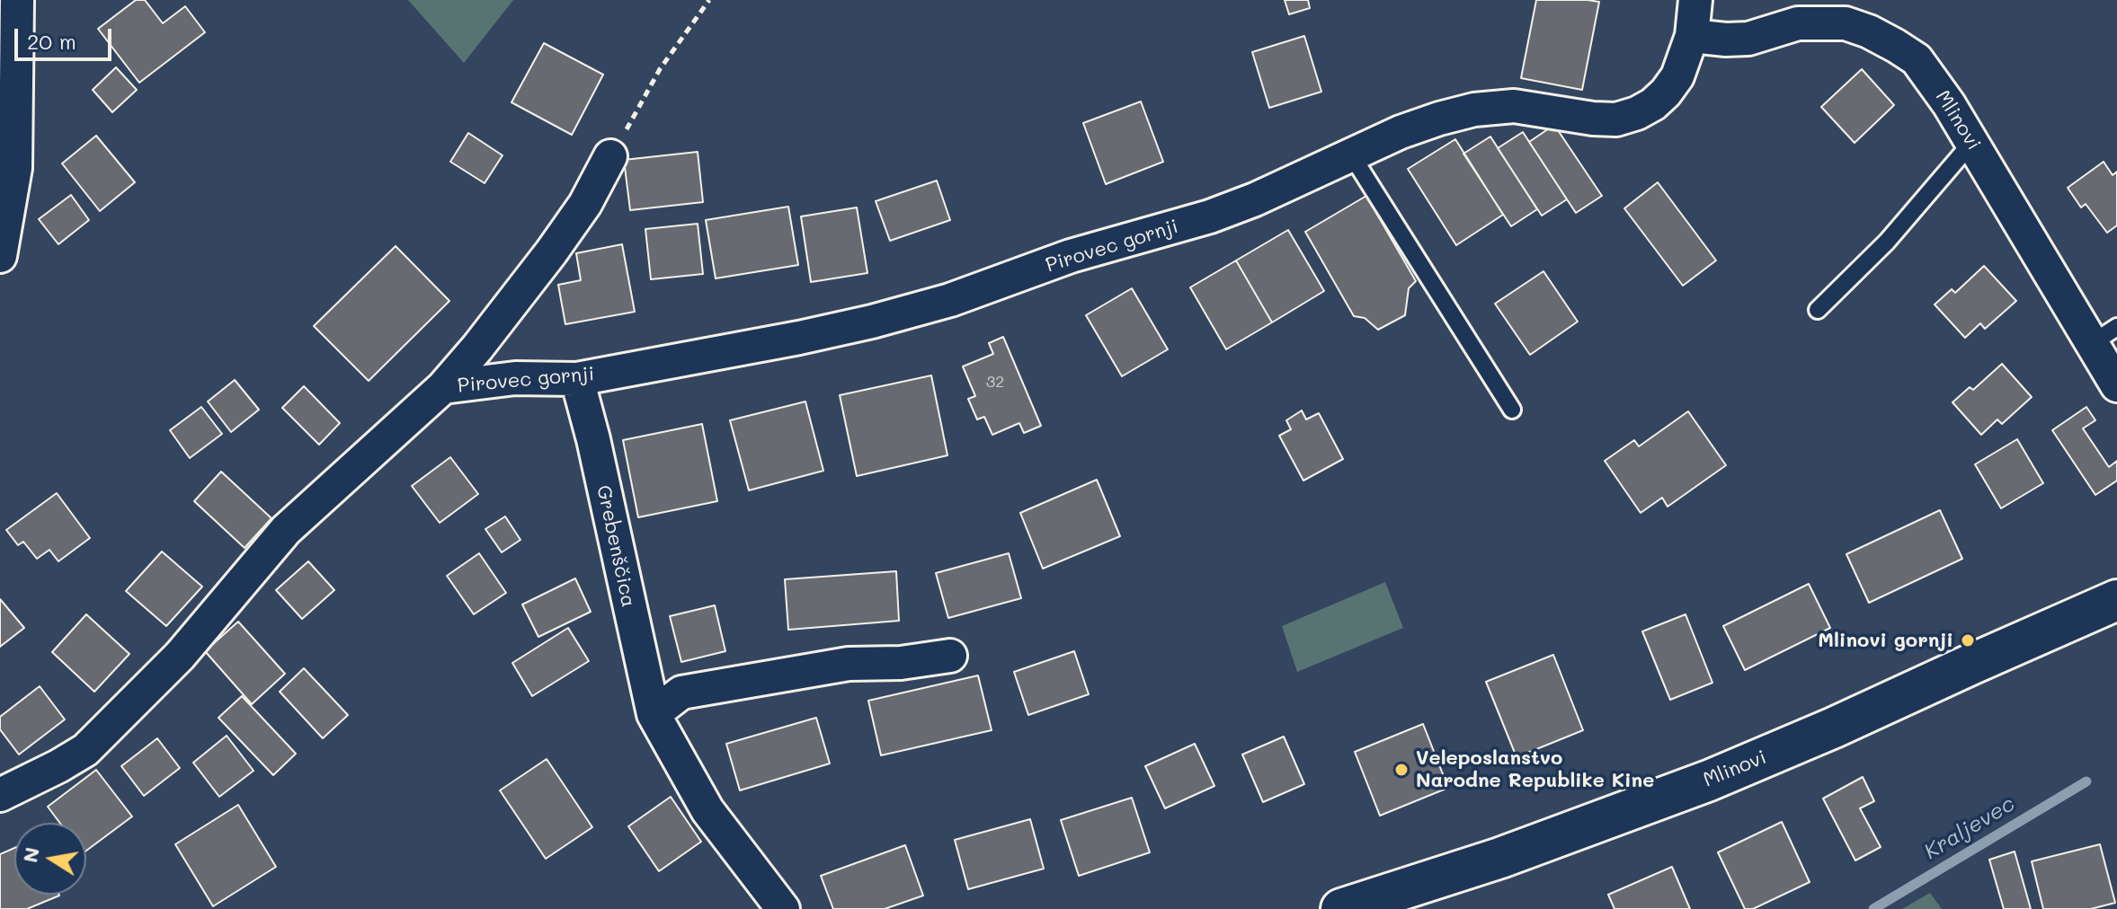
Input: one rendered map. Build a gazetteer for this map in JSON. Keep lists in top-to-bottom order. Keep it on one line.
{"streets":{"main road":["Mlinovi"],"street":["Pirovec gornji","Grebenščica"]},"crossings":[["Mlinovi","Pirovec gornji"],["Pirovec gornji","Grebenščica"]],"water":["Kraljevec"],"places":["Mlinovi gornji","Veleposlanstvo Narodne Republike Kine"],"house_numbers":["32"],"scale_bar":"20 m","north":"left"}
